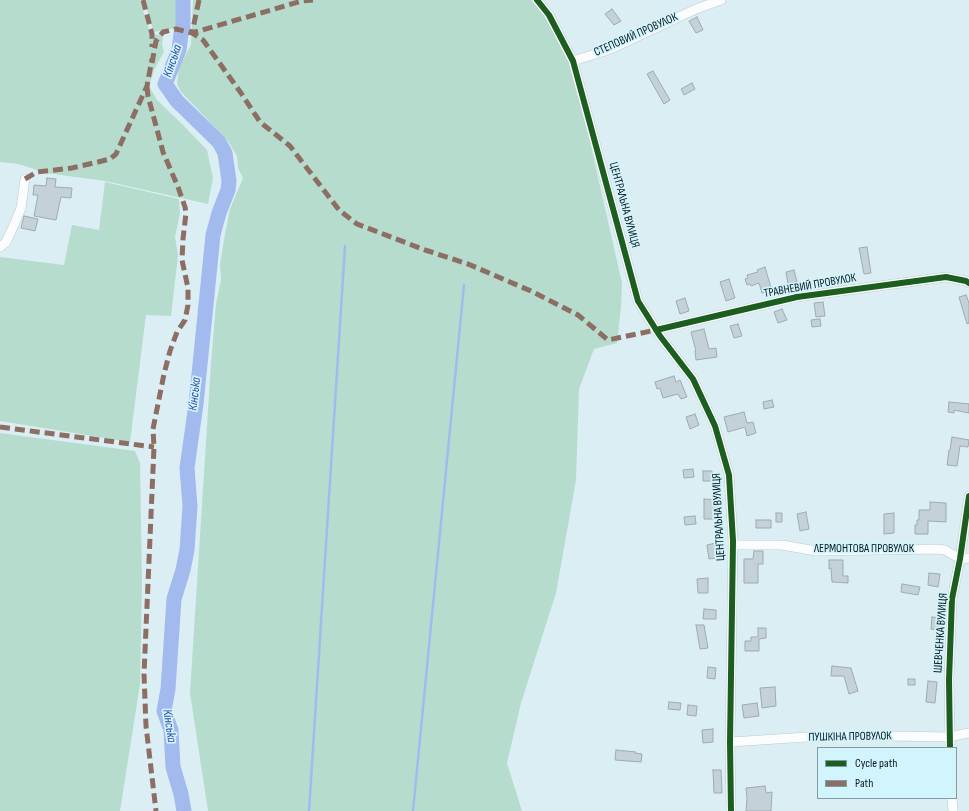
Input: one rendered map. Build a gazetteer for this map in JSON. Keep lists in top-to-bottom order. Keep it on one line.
{"streets":{"street":["СТЕПОВИЙ ПРОВУЛОК","ЦЕНТРАЛЬНА ВУЛИЦЯ","ТРАВНЕВИЙ ПРОВУЛОК","ЛЕРМОНТОВА ПРОВУЛОК","ШЕВЧЕНКА ВУЛИЦЯ","ПУШКІНА ПРОВУЛОК"]},"crossings":[["СТЕПОВИЙ ПРОВУЛОК","ЦЕНТРАЛЬНА ВУЛИЦЯ"],["ЦЕНТРАЛЬНА ВУЛИЦЯ","ТРАВНЕВИЙ ПРОВУЛОК"],["ЦЕНТРАЛЬНА ВУЛИЦЯ","ЛЕРМОНТОВА ПРОВУЛОК"],["ЦЕНТРАЛЬНА ВУЛИЦЯ","ПУШКІНА ПРОВУЛОК"],["ЛЕРМОНТОВА ПРОВУЛОК","ШЕВЧЕНКА ВУЛИЦЯ"],["ШЕВЧЕНКА ВУЛИЦЯ","ПУШКІНА ПРОВУЛОК"]],"water":["Кінська"],"legend":["Cycle path","Path"]}
